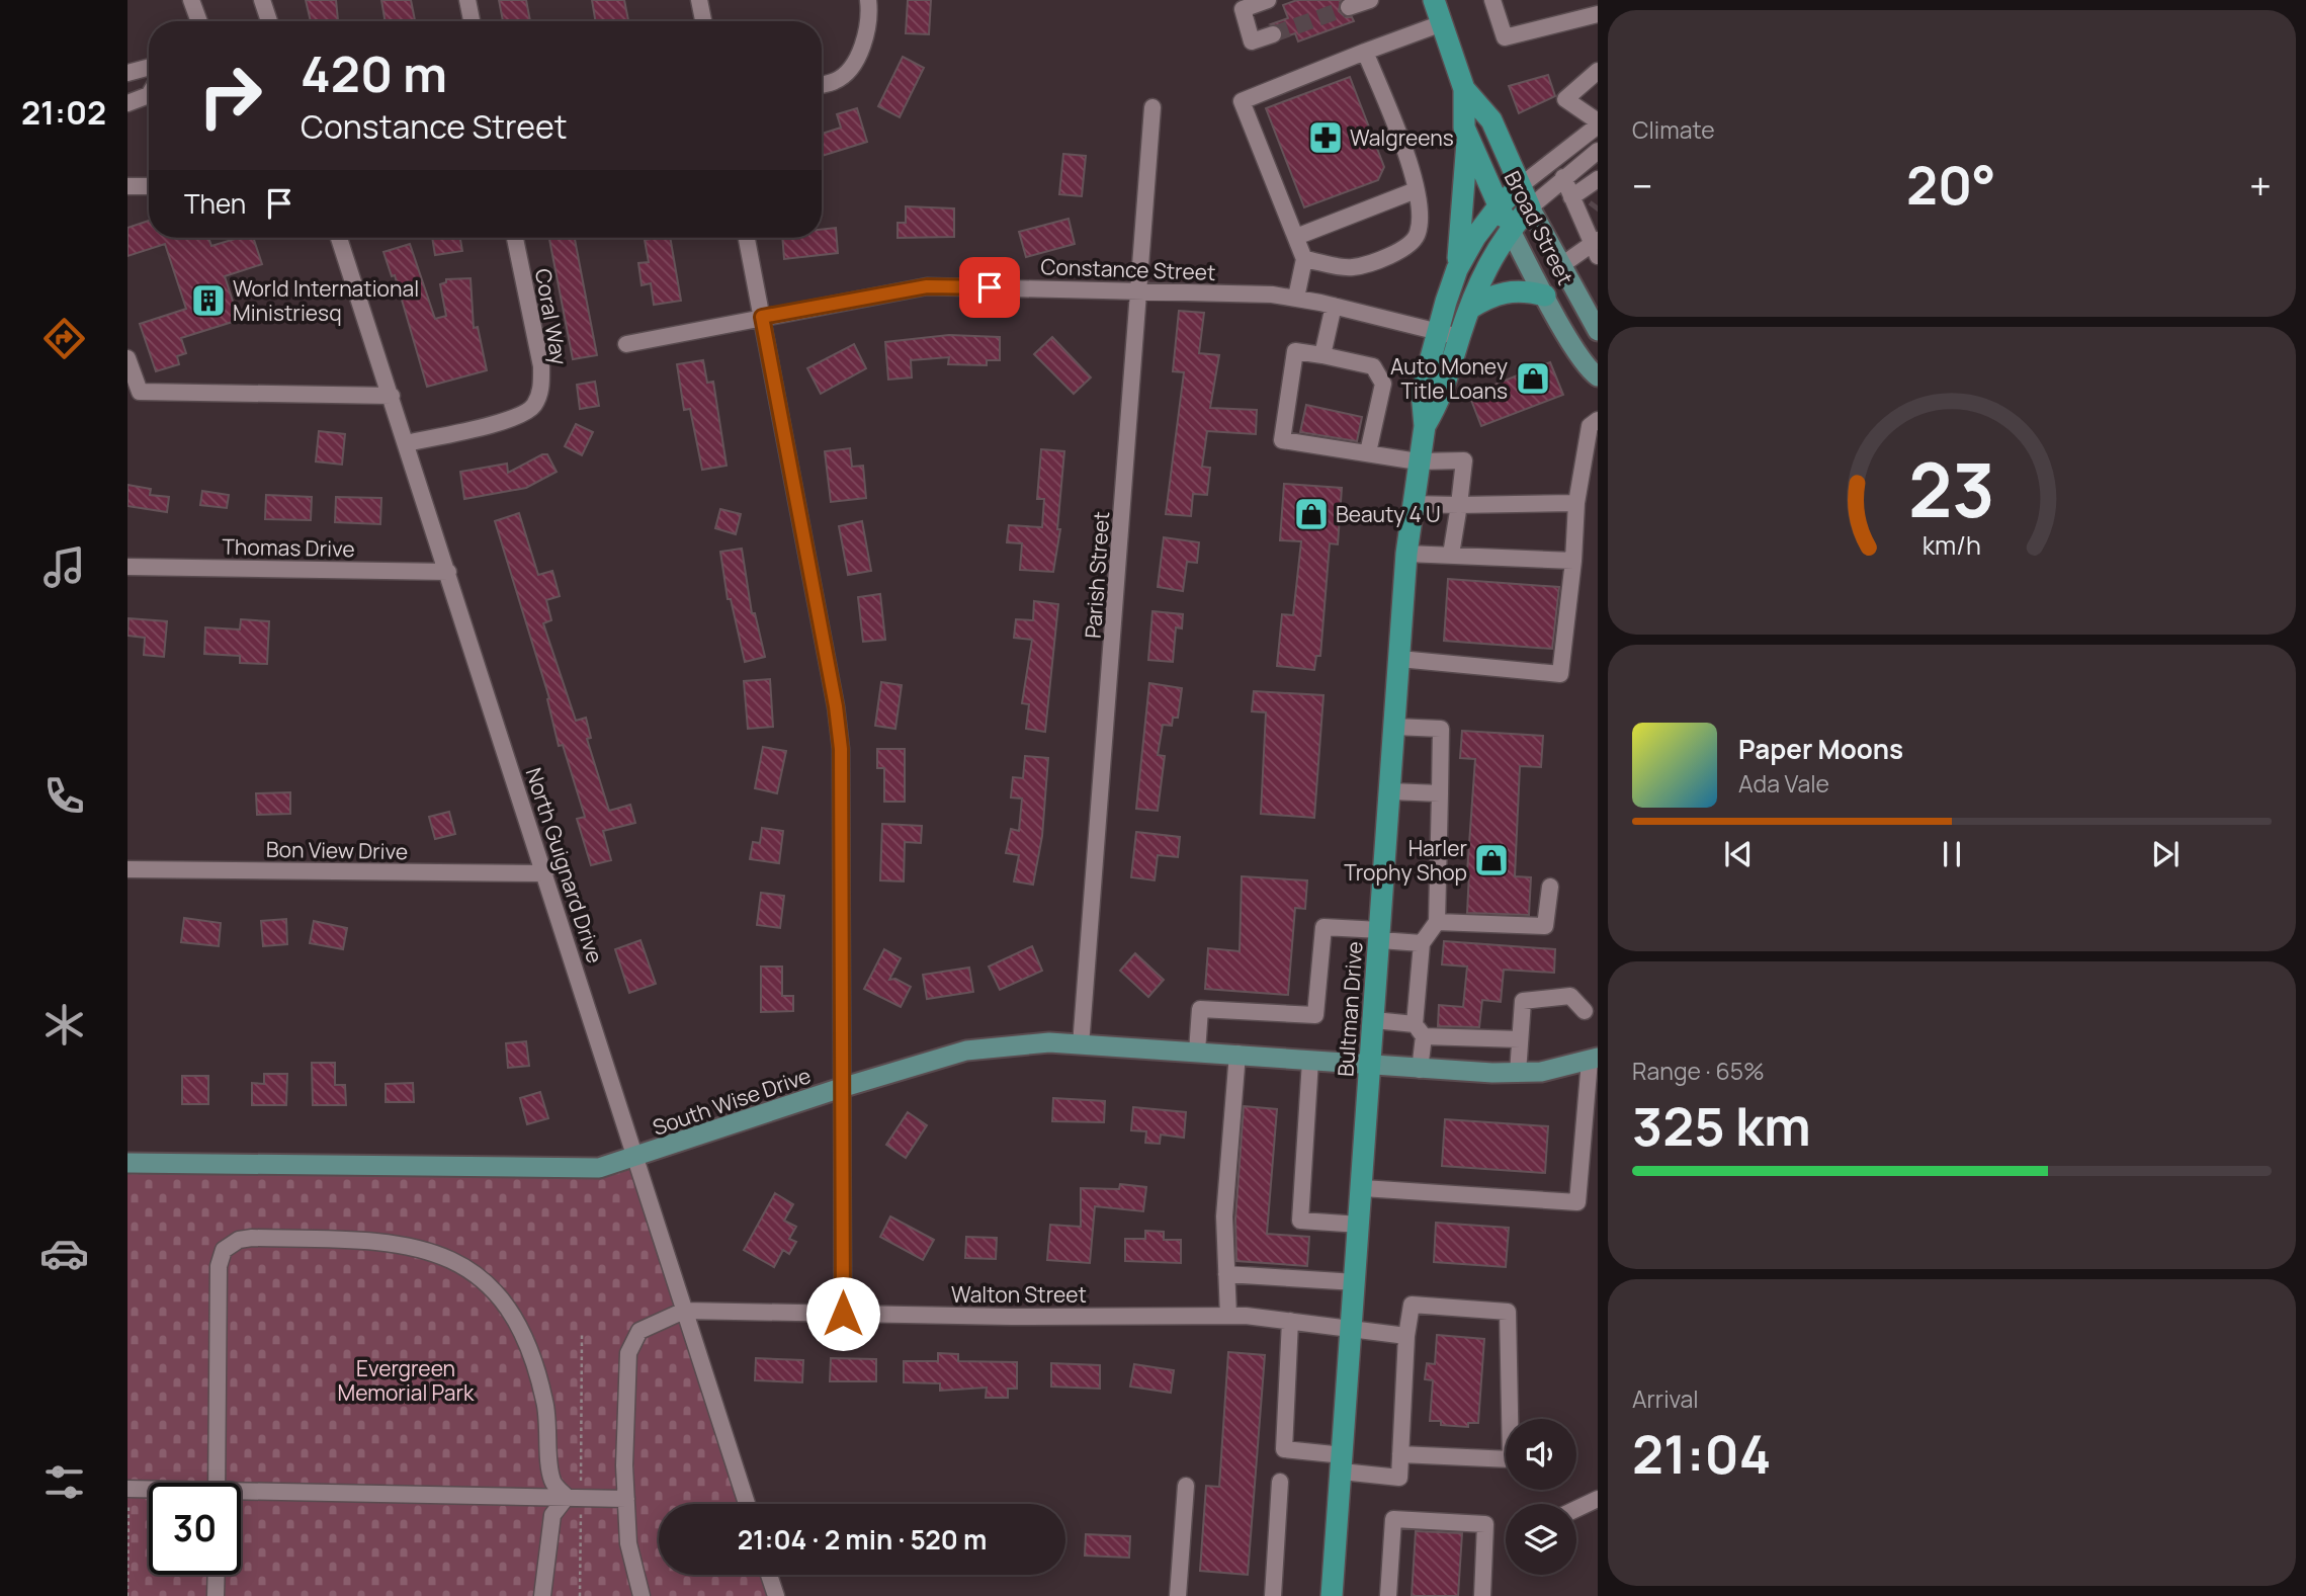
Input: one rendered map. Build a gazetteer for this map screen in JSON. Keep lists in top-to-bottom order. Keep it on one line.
{"streets":{"highway":["Broad Street","Bultman Drive"],"main road":["South Wise Drive"],"street":["Constance Street","Coral Way","Thomas Drive","Parish Street","Bon View Drive","North Guignard Drive","Walton Street"]},"crossings":[["Broad Street","Bultman Drive"],["Constance Street","Parish Street"],["Constance Street","Bultman Drive"],["Coral Way","North Guignard Drive"],["Thomas Drive","North Guignard Drive"],["Parish Street","South Wise Drive"],["Bon View Drive","North Guignard Drive"],["North Guignard Drive","South Wise Drive"],["North Guignard Drive","Walton Street"],["Bultman Drive","South Wise Drive"],["Bultman Drive","Walton Street"]],"parks":["Evergreen Memorial Park"],"places":{"pharmacy":["Walgreens"],"building":["World International Ministriesq"],"shop":["Auto Money Title Loans","Beauty 4 U","Harler Trophy Shop"]},"page":{"tabs":"21:02","tile":["Climate",["Range · 65%","325 km"],["Arrival","21:04"]],"turn":["420 m","Constance Street"],"heat":["−","20°","+"],"then":"Then","song":["Paper Moons","Ada Vale"],"limit":"30","trip":"21:04 · 2 min · 520 m","gauge":["23","km/h"]}}
